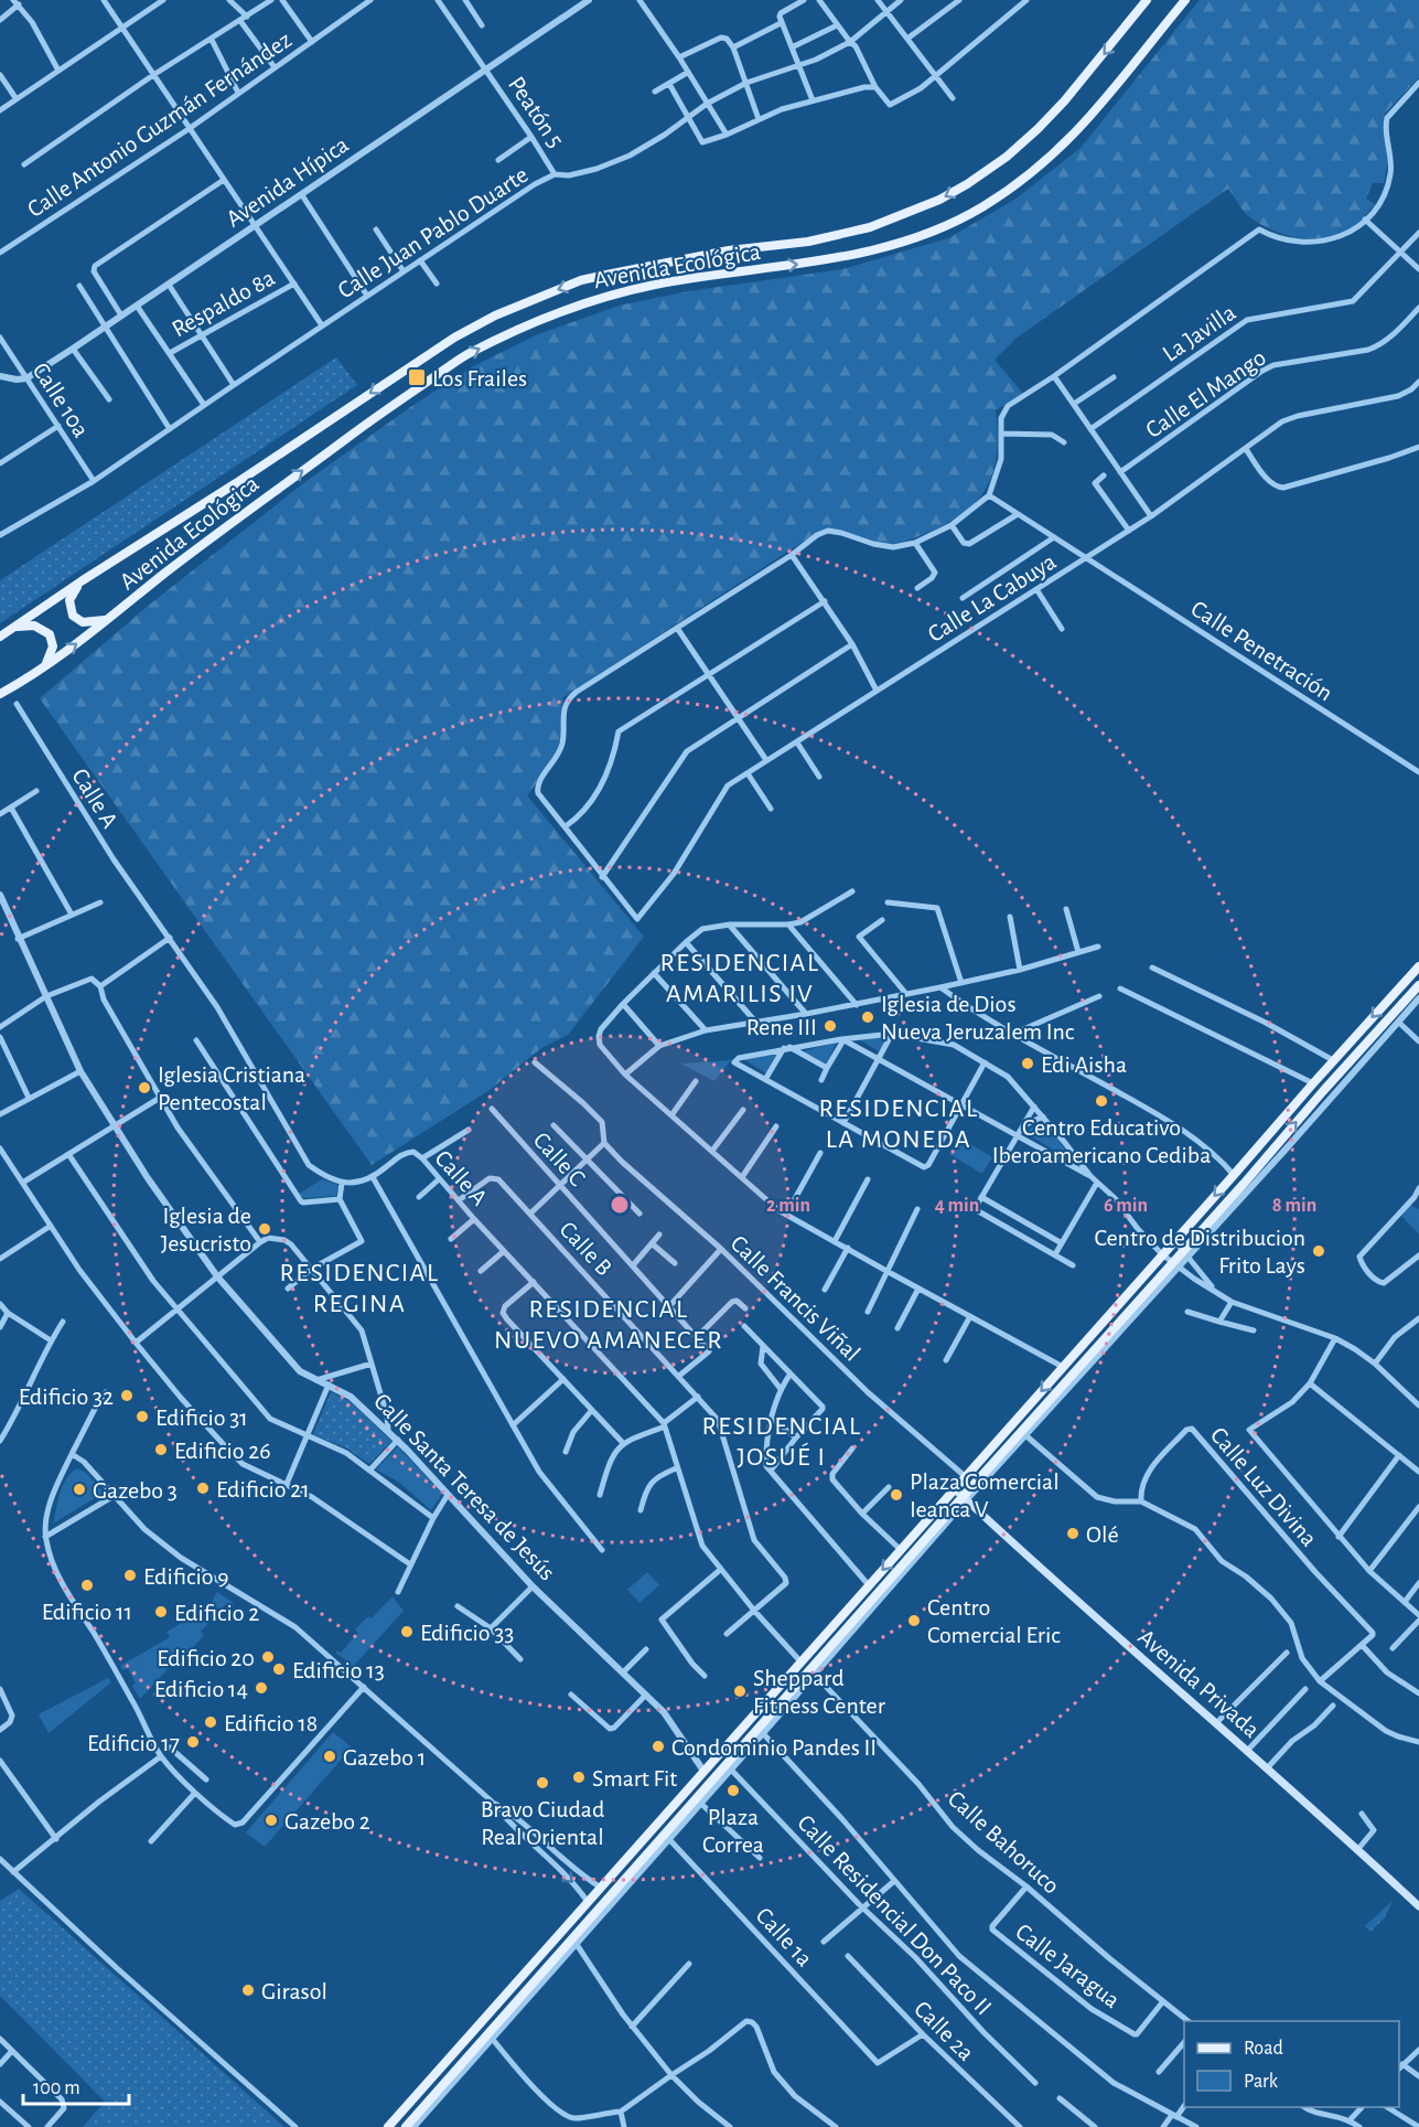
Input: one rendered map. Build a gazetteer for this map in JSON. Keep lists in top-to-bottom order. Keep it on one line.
{"streets":{"main road":["Avenida Ecológica","Avenida Privada"],"street":["Peatón 5","Calle Antonio Guzmán Fernández","Avenida Hípica","Calle Juan Pablo Duarte","Respaldo 8a","La Javilla","Calle El Mango","Calle 10a","Calle La Cabuya","Calle Penetración","Calle A","Calle C","Calle B","Calle Francis Viñal","Calle Santa Teresa de Jesús","Calle Luz Divina","Calle Bahoruco","Calle Residencial Don Paco II","Calle 1a","Calle Jaragua","Calle 2a"]},"crossings":[["Peatón 5","Avenida Hípica"],["Peatón 5","Calle Juan Pablo Duarte"],["Avenida Hípica","Calle 10a"],["Calle Juan Pablo Duarte","Calle 10a"],["Calle La Cabuya","Calle Penetración"],["Calle A","Calle B"],["Calle Bahoruco","Calle Jaragua"],["Calle 1a","Calle 2a"]],"districts":["RESIDENCIAL AMARILIS IV","RESIDENCIAL LA MONEDA","RESIDENCIAL REGINA","RESIDENCIAL NUEVO AMANECER","RESIDENCIAL JOSUÉ I"],"places":{"transit":["Los Frailes"],"other":["Iglesia de Dios Nueva Jeruzalem Inc","Rene III","Edi Aisha","Iglesia Cristiana Pentecostal","Centro Educativo Iberoamericano Cediba","Iglesia de Jesucristo","Centro de Distribucion Frito Lays","Edificio 32","Edificio 31","Edificio 26","Edificio 21","Gazebo 3","Plaza Comercial Ieanca V","Olé","Edificio 9","Edificio 11","Edificio 2","Centro Comercial Eric","Edificio 33","Edificio 20","Edificio 13","Edificio 14","Sheppard Fitness Center","Edificio 18","Edificio 17","Condominio Pandes II","Gazebo 1","Smart Fit","Bravo Ciudad Real Oriental","Plaza Correa","Gazebo 2","Girasol"]},"legend":["Road","Park"],"scale_bar":"100 m","rings":["2 min","4 min","6 min","8 min"]}
